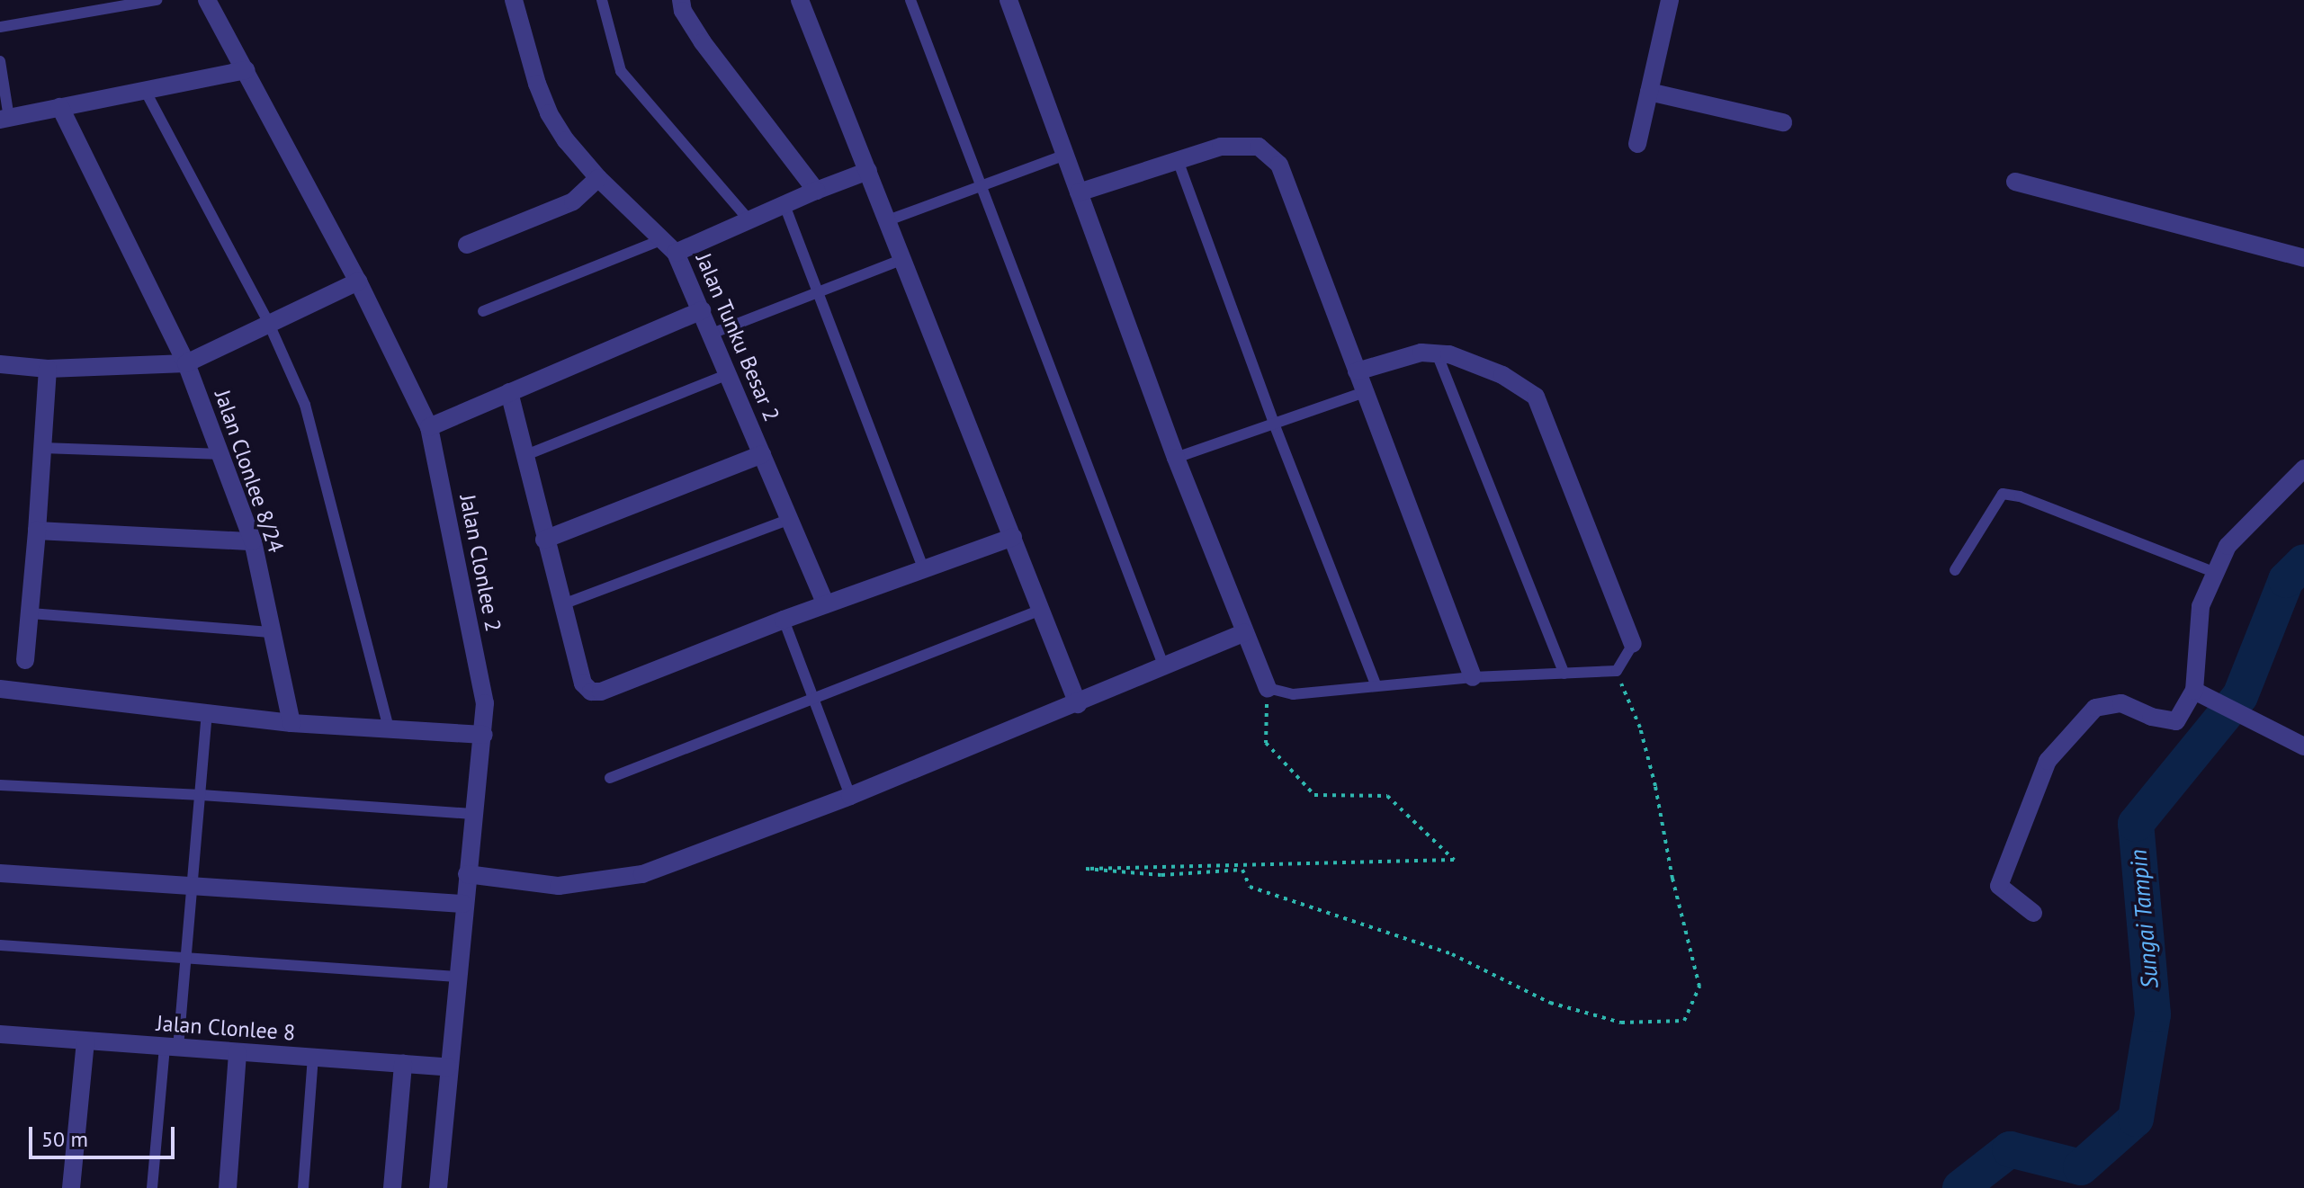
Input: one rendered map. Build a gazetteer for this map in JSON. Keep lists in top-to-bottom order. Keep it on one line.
{"streets":{"street":["Jalan Tunku Besar 2","Jalan Clonlee 8/24","Jalan Clonlee 2","Jalan Clonlee 8"]},"crossings":[["Jalan Clonlee 2","Jalan Clonlee 8"]],"water":["Sungai Tampin"],"scale_bar":"50 m"}
